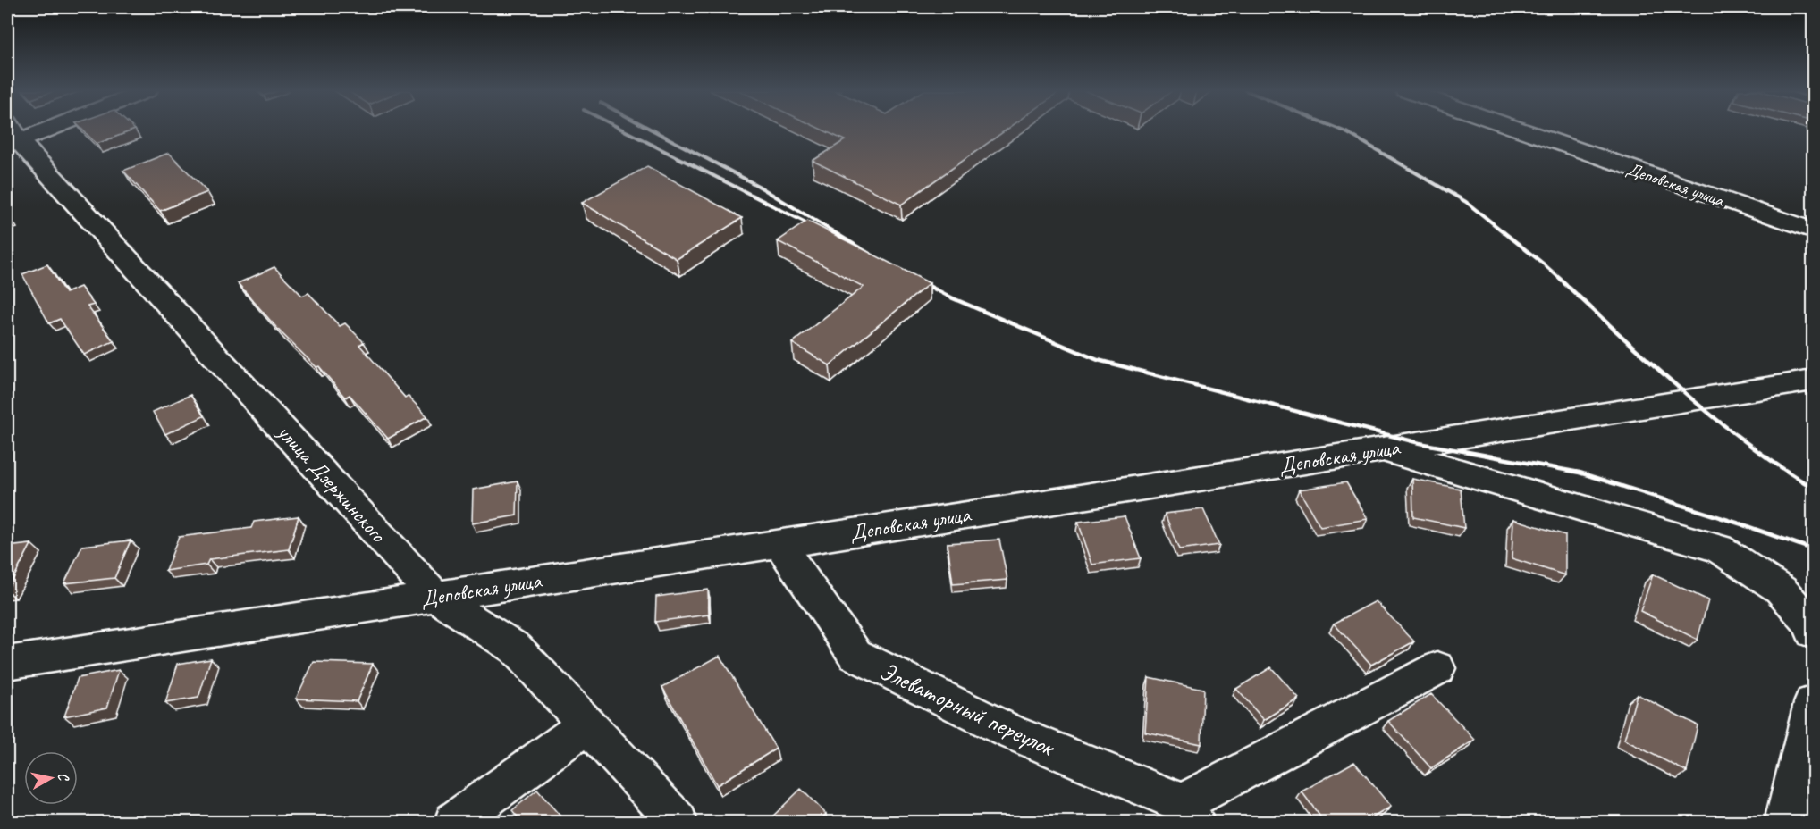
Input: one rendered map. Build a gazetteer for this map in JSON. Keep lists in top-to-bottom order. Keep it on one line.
{"streets":{"street":["Деповская улица","улица Дзержинского","Элеваторный переулок"]},"crossings":[["Деповская улица","улица Дзержинского"],["Деповская улица","Элеваторный переулок"]],"north":"right"}
